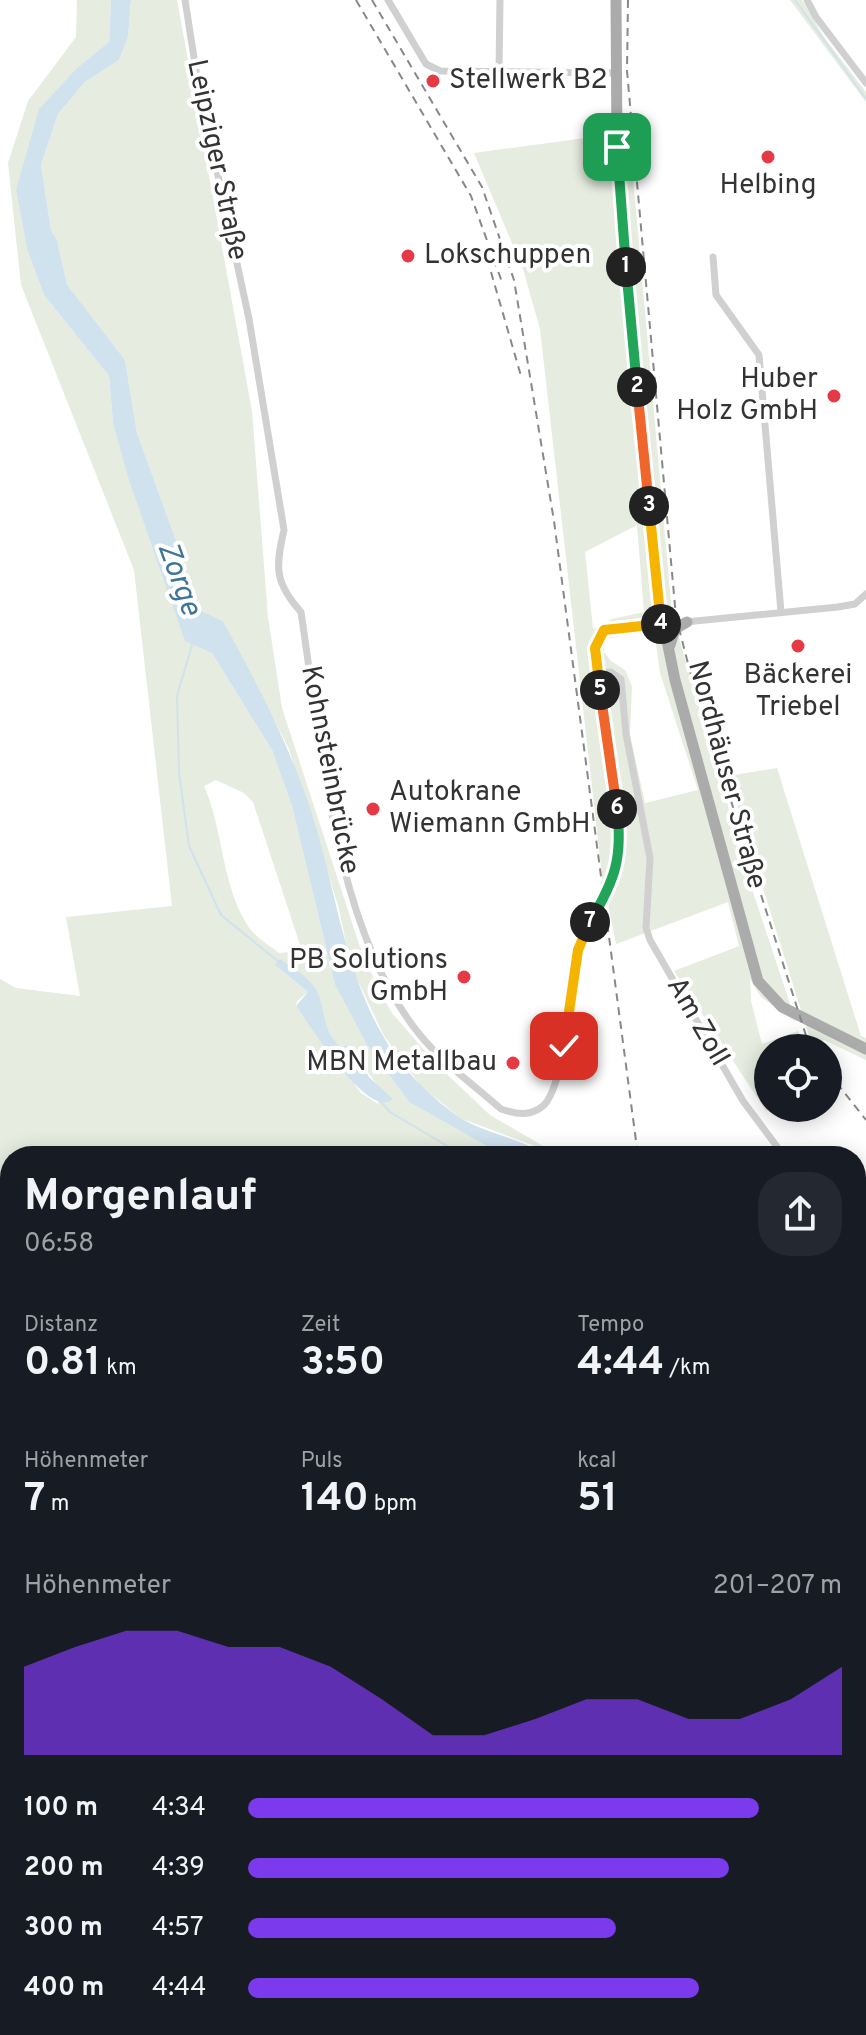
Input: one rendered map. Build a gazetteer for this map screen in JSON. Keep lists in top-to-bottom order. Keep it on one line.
{"streets":{"main road":["Nordhäuser Straße"],"street":["Leipziger Straße","Kohnsteinbrücke","Am Zoll"]},"crossings":[["Leipziger Straße","Kohnsteinbrücke"],["Kohnsteinbrücke","Nordhäuser Straße"],["Kohnsteinbrücke","Am Zoll"]],"water":["Zorge"],"places":["Stellwerk B2","Helbing","Lokschuppen","Huber Holz GmbH","Bäckerei Triebel","Autokrane Wiemann GmbH","PB Solutions GmbH","MBN Metallbau"],"page":{"pins":["1","2","3","4","5","6","7"],"heading":["Morgenlauf","06:58"],"stats":[["Distanz","0.81 km"],["Zeit","3:50"],["Tempo","4:44 /km"],["Höhenmeter","7 m"],["Puls","140 bpm"],["kcal","51"]],"chart":["Höhenmeter","201–207 m"],"list":[{"name":"100 m","note":"4:34"},{"name":"200 m","note":"4:39"},{"name":"300 m","note":"4:57"},{"name":"400 m","note":"4:44"}]}}
